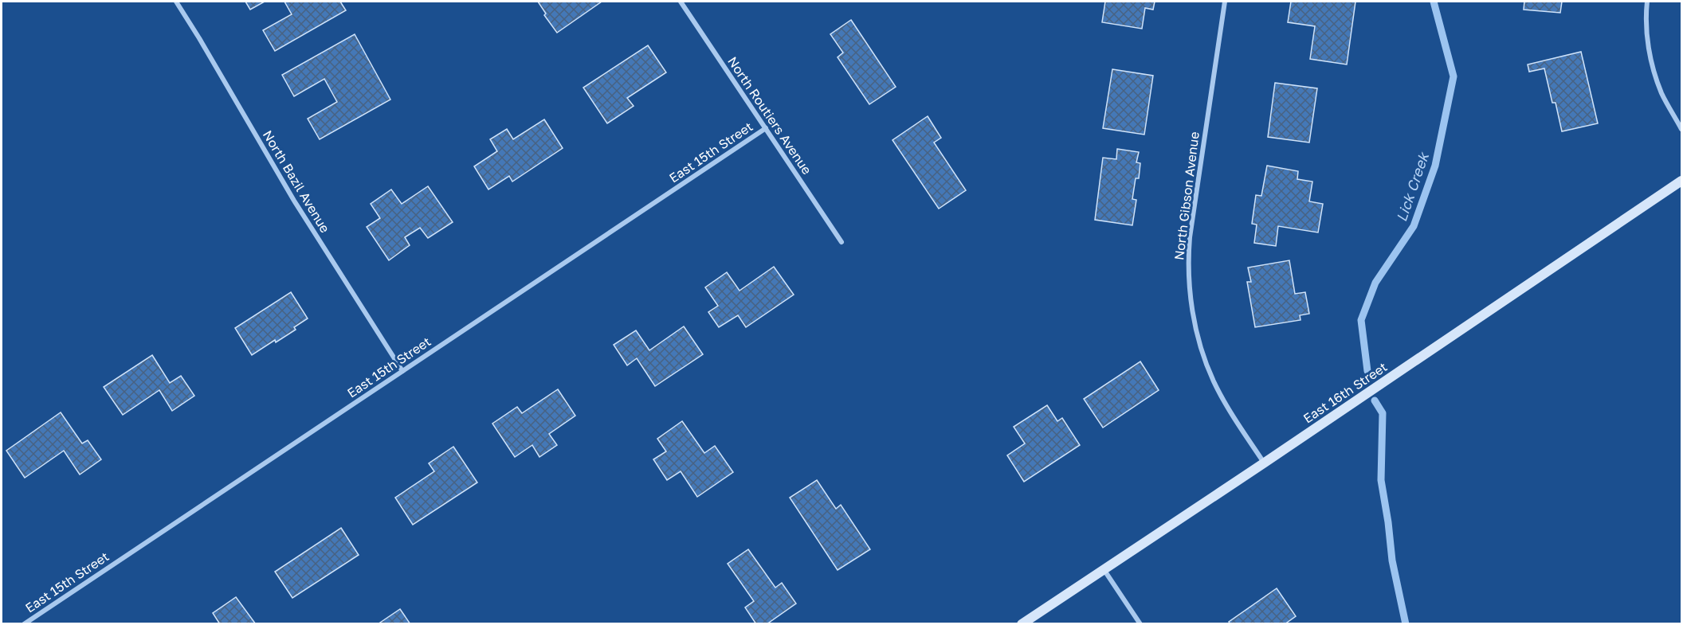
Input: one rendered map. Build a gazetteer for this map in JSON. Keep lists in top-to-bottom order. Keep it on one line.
{"streets":{"street":["North Routiers Avenue","East 15th Street","North Bazil Avenue","North Gibson Avenue","East 16th Street"]},"crossings":[["North Routiers Avenue","East 15th Street"],["East 15th Street","North Bazil Avenue"],["North Gibson Avenue","East 16th Street"]],"water":["Lick Creek"]}
